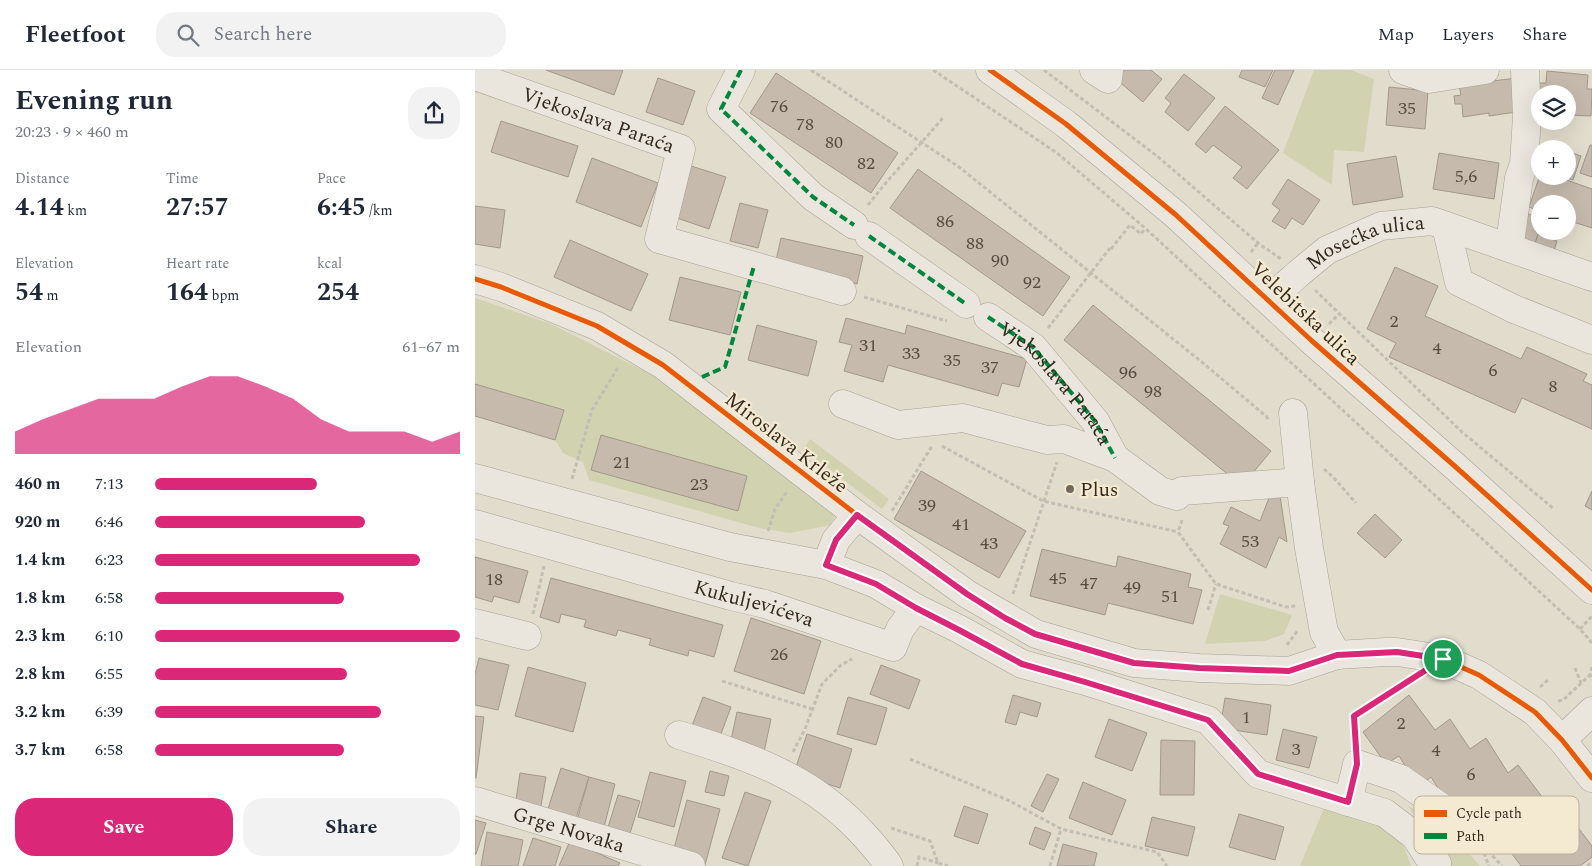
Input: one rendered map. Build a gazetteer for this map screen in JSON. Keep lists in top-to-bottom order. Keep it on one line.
{"streets":{"street":["Vjekoslava Paraća","Mosećka ulica","Velebitska ulica","Miroslava Krleže","Kukuljevićeva","Grge Novaka"]},"crossings":[["Mosećka ulica","Velebitska ulica"]],"places":["Plus"],"house_numbers":["76","35","78","80","82","5,6","86","88","90","92","2","31","4","33","35","37","6","96","8","98","21","23","39","41","53","43","45","18","47","49","51","26","1","2","3","4","6"],"legend":["Cycle path","Path"],"page":{"header":"Fleetfoot","search":"Search here","nav":["Map","Layers","Share"],"heading":["Evening run","20:23 · 9 × 460 m"],"map_buttons":["+","−"],"stats":[["Distance","4.14 km"],["Time","27:57"],["Pace","6:45 /km"],["Elevation","54 m"],["Heart rate","164 bpm"],["kcal","254"]],"chart":["Elevation","61–67 m"],"list":[{"name":"460 m","note":"7:13"},{"name":"920 m","note":"6:46"},{"name":"1.4 km","note":"6:23"},{"name":"1.8 km","note":"6:58"},{"name":"2.3 km","note":"6:10"},{"name":"2.8 km","note":"6:55"},{"name":"3.2 km","note":"6:39"},{"name":"3.7 km","note":"6:58"}],"buttons":["Save","Share"]}}
